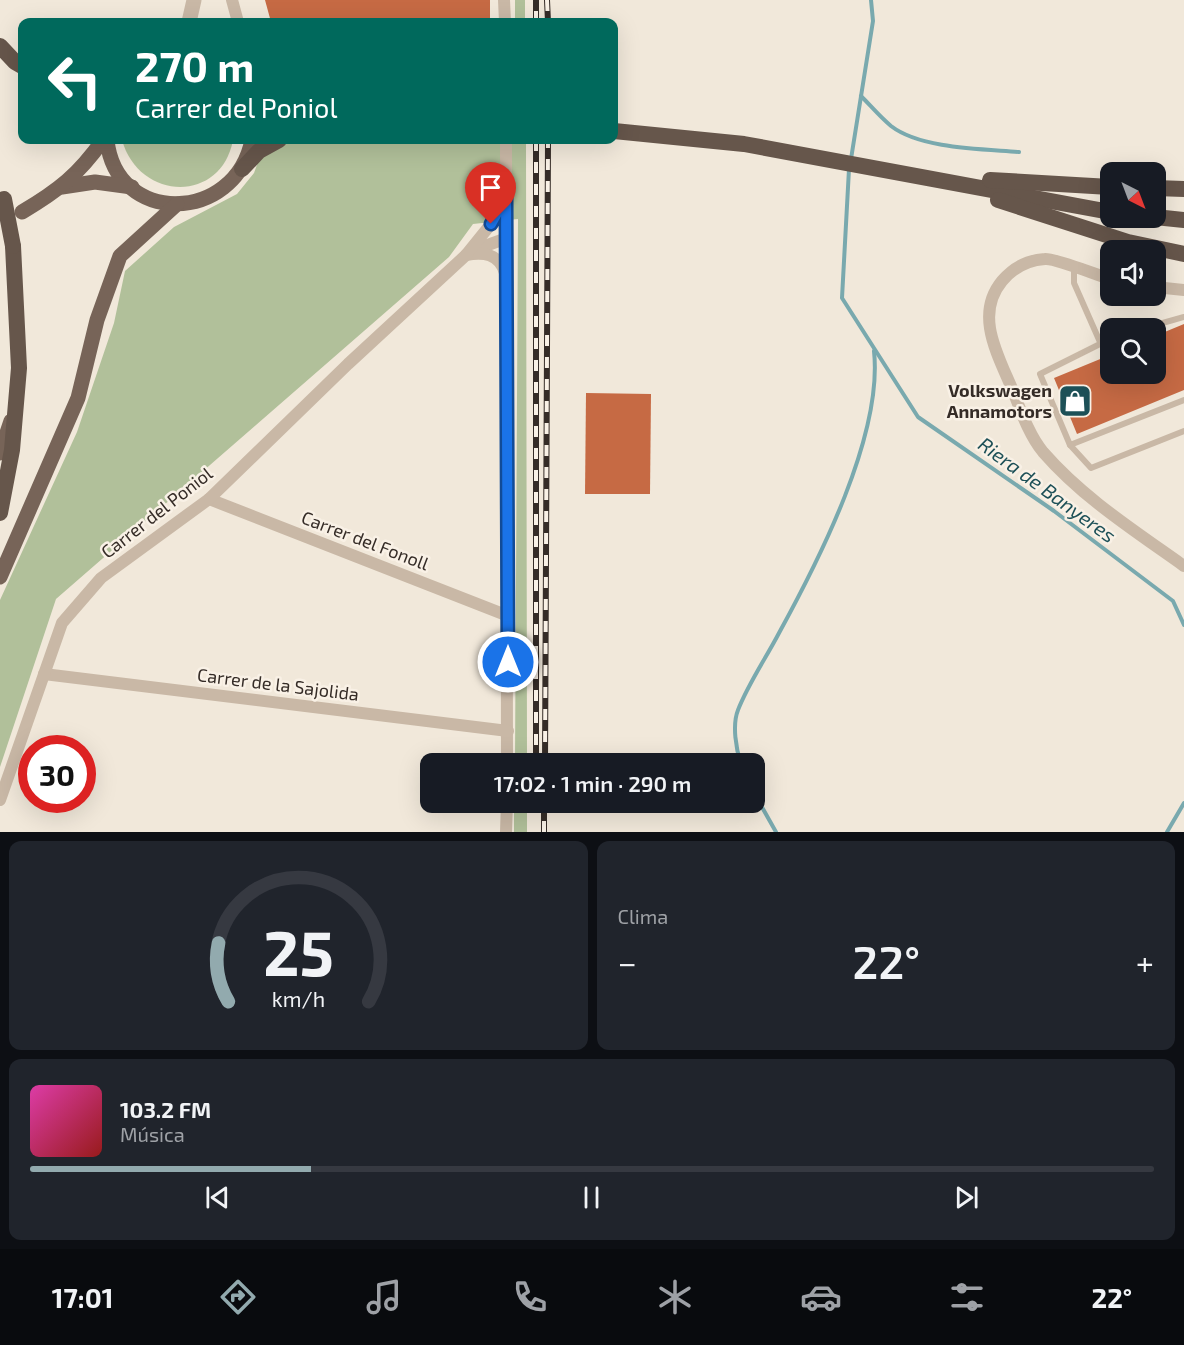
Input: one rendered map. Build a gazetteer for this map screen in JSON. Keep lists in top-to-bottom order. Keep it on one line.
{"streets":{"street":["Carrer del Poniol","Carrer del Fonoll","Carrer de la Sajolida"]},"crossings":[["Carrer del Poniol","Carrer del Fonoll"],["Carrer del Poniol","Carrer de la Sajolida"]],"water":["Riera de Banyeres"],"places":{"shop":["Volkswagen Annamotors"]},"north":"bottom right","page":{"turn":["270 m","Carrer del Poniol"],"limit":"30","trip":"17:02 · 1 min · 290 m","tile":"Clima","heat":["−","22°","+"],"song":["103.2 FM","Música"],"tabs":["17:01","22°"],"gauge":["25","km/h"]}}
